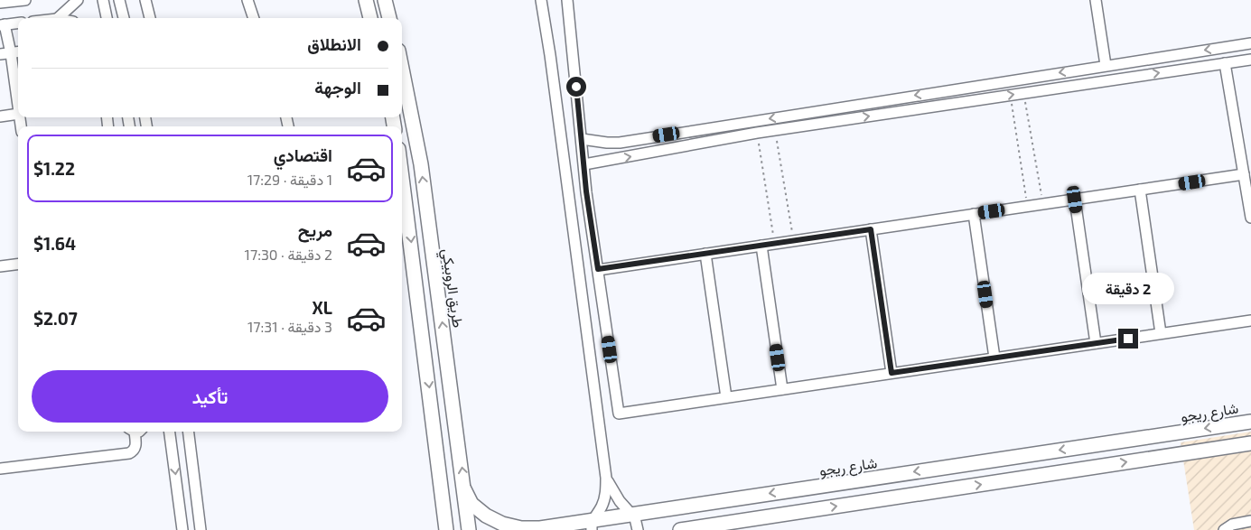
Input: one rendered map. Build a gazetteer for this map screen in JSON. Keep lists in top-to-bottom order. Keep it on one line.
{"streets":{"main road":["طريق الروبيكي","شارع ريجو"]},"crossings":[["طريق الروبيكي","شارع ريجو"]],"page":{"banner":["الانطلاق","الوجهة"],"list":[{"name":"اقتصادي","note":"1 دقيقة · 17:29","value":"$1.22"},{"name":"مريح","note":"2 دقيقة · 17:30","value":"$1.64"},{"name":"XL","note":"3 دقيقة · 17:31","value":"$2.07"}],"bubble":"2 دقيقة","buttons":"تأكيد"}}
